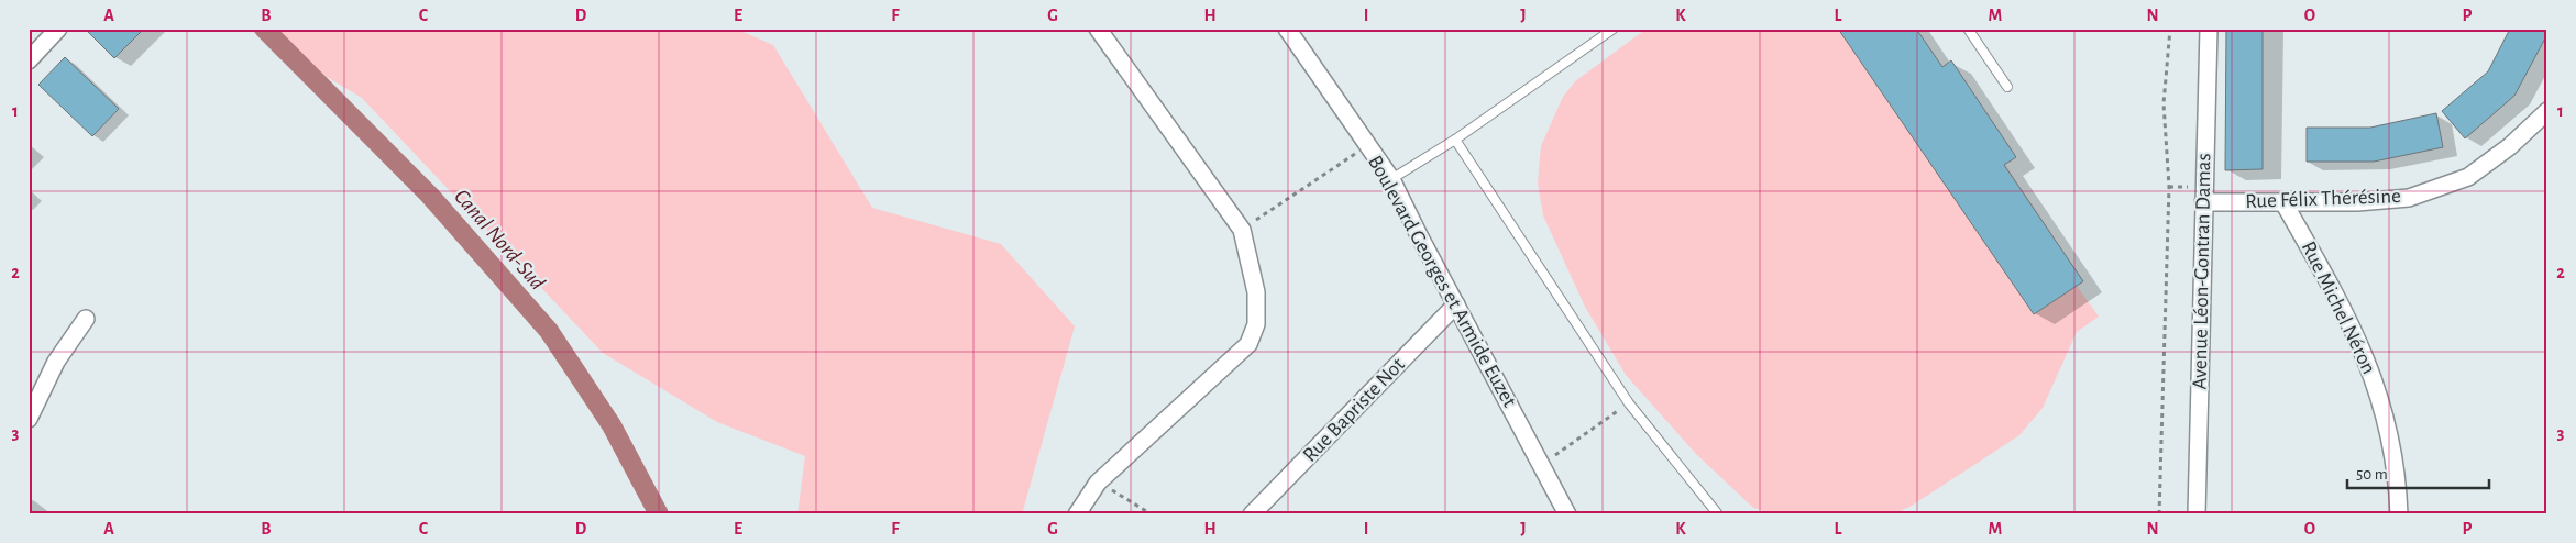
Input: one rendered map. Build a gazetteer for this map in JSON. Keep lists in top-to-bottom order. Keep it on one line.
{"streets":{"street":["Rue Félix Thérésine","Avenue Léon-Gontran Damas","Boulevard Georges et Armide Euzet","Rue Michel Néron","Rue Bapriste Not"]},"crossings":[["Rue Félix Thérésine","Avenue Léon-Gontran Damas"],["Rue Félix Thérésine","Rue Michel Néron"],["Boulevard Georges et Armide Euzet","Rue Bapriste Not"]],"water":["Canal Nord-Sud"],"scale_bar":"50 m","grid":{"columns":["A","B","C","D","E","F","G","H","I","J","K","L","M","N","O","P"],"rows":["1","2","3"]}}
